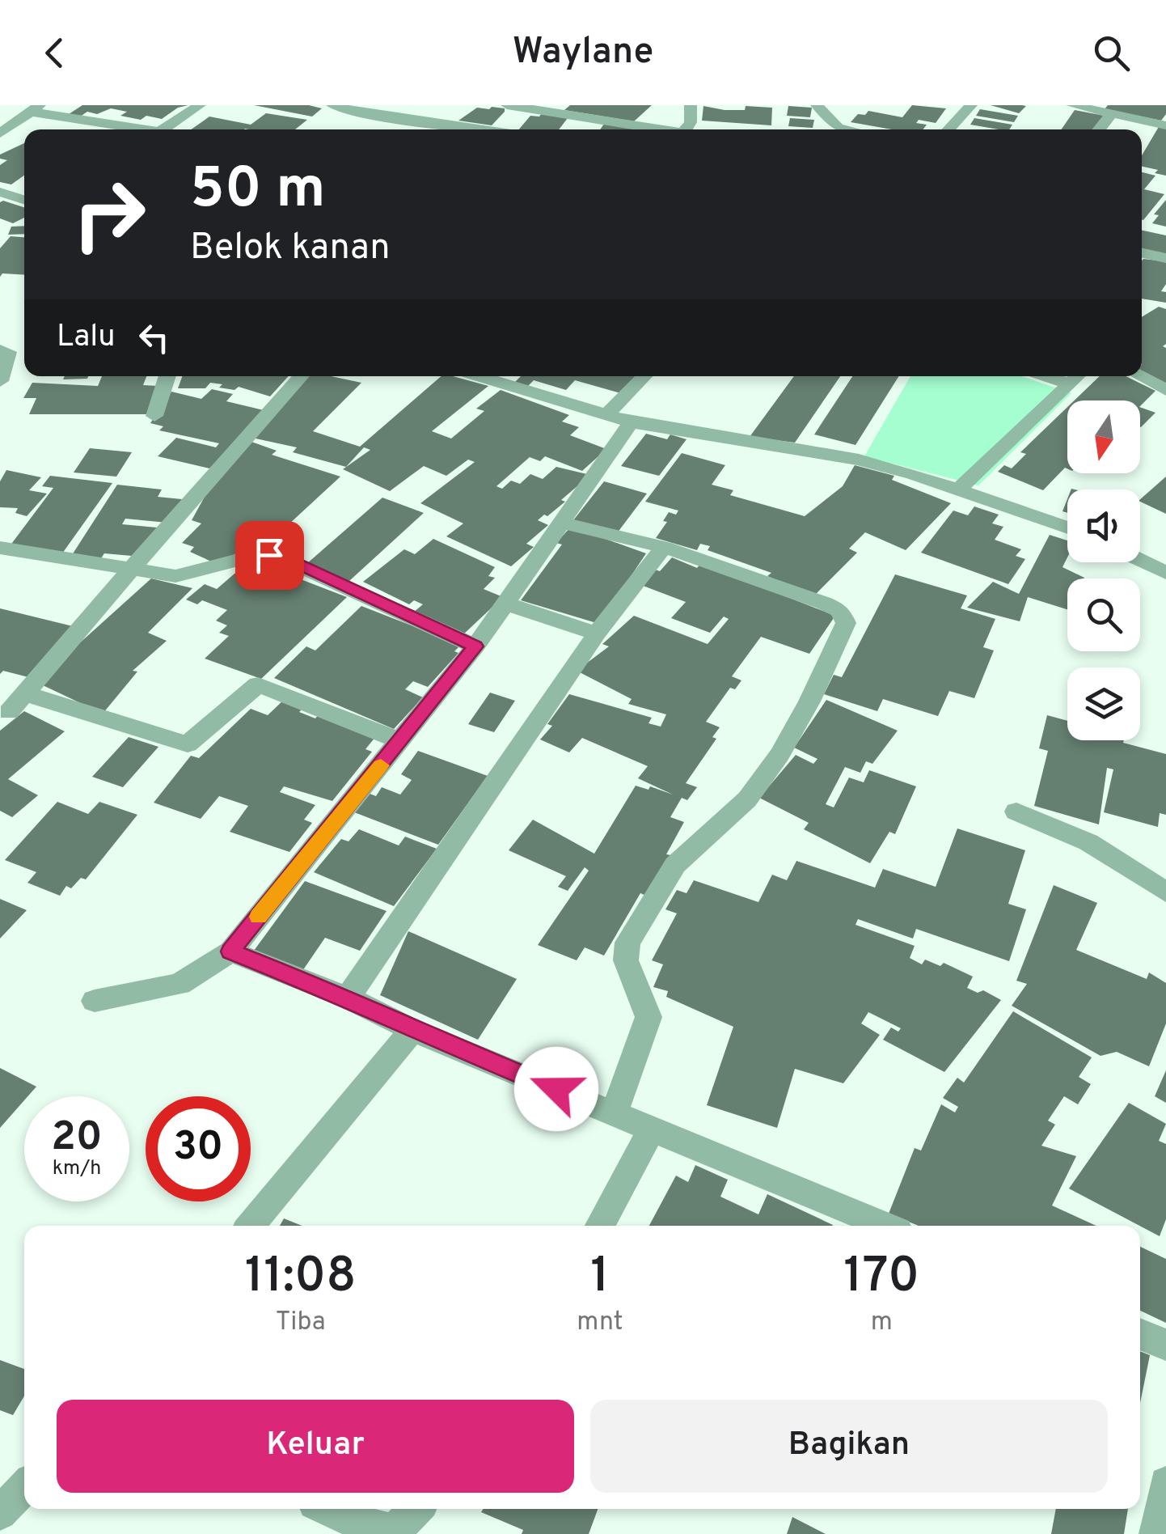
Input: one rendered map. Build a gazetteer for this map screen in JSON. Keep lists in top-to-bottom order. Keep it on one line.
{"north":"bottom","page":{"header":"Waylane","turn":["50 m","Belok kanan"],"then":"Lalu","speed":"20 km/h","limit":"30","eta":["11:08","Tiba","1","mnt","170","m"],"buttons":["Keluar","Bagikan"]}}
